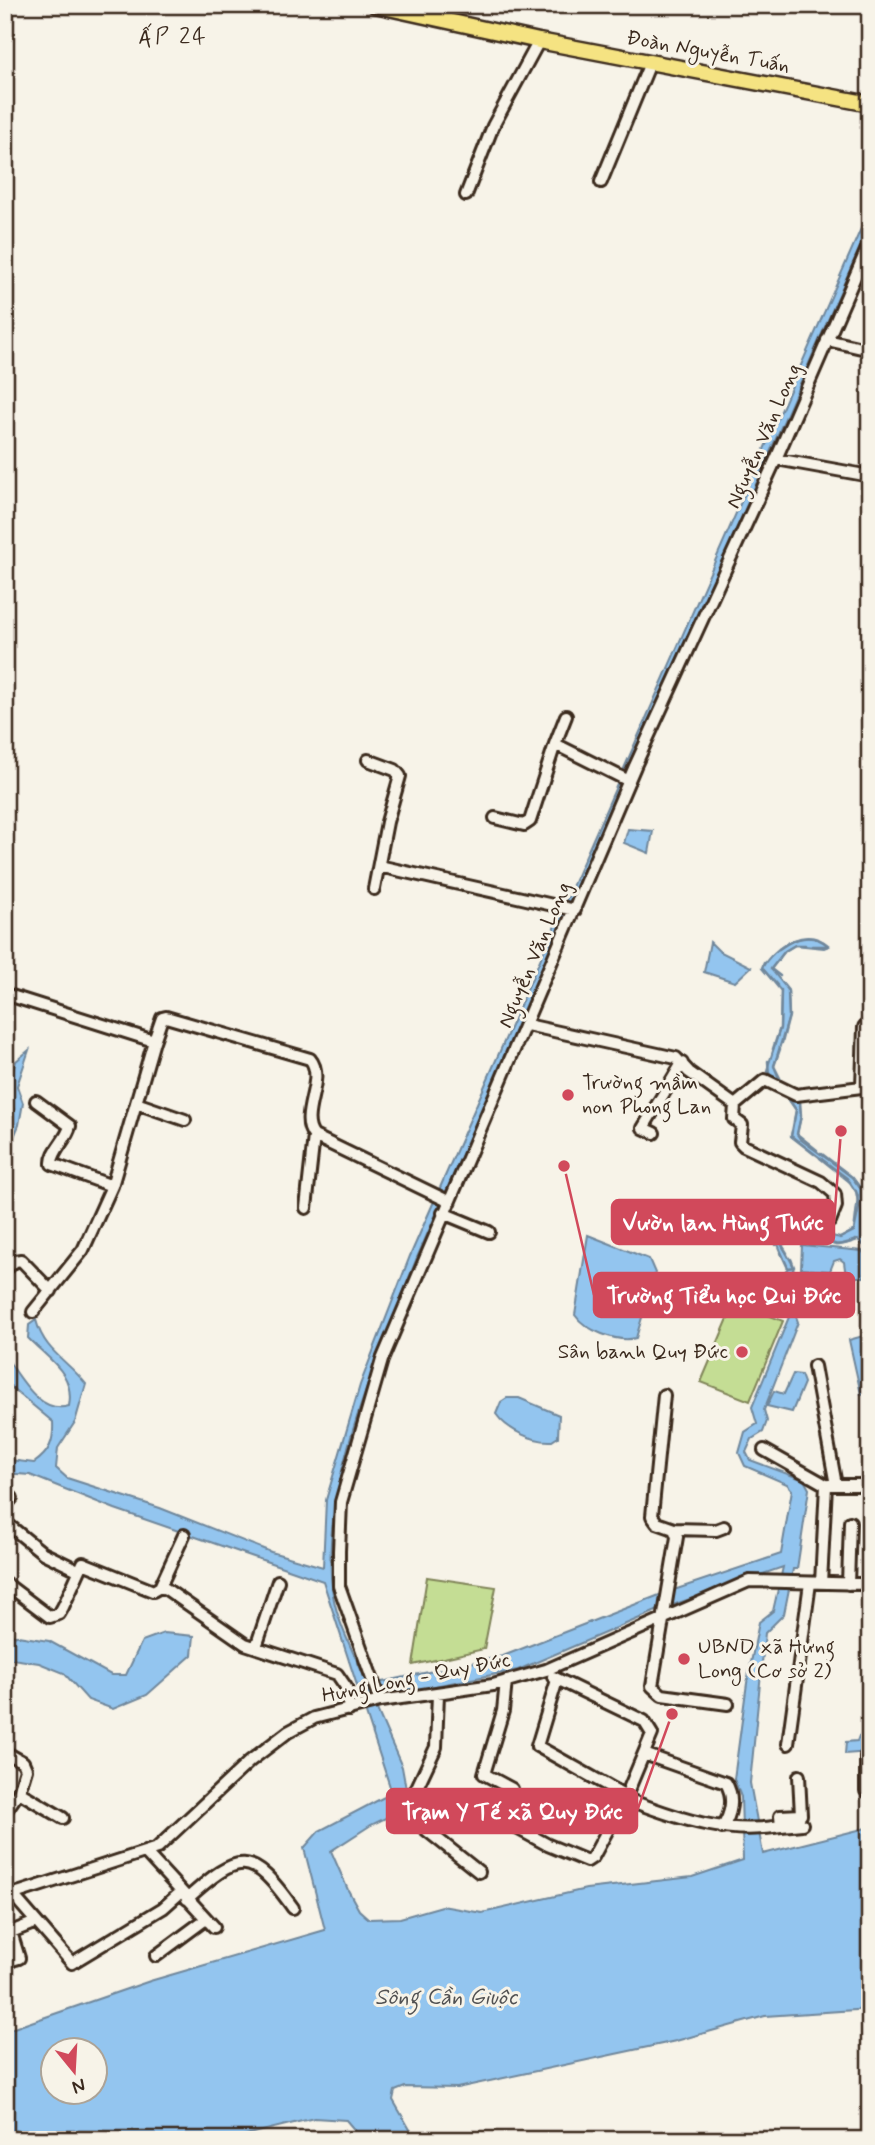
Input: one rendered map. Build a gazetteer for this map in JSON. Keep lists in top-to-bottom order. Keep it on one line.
{"streets":{"main road":["Đoàn Nguyễn Tuấn"],"street":["Nguyễn Văn Long","Hưng Long - Quy Đức"]},"crossings":[["Nguyễn Văn Long","Hưng Long - Quy Đức"]],"districts":["ẤP 24"],"water":["Sông Cần Giuộc"],"places":["Trường mầm non Phong Lan","Vườn lan Hùng Thức","Trường Tiểu học Qui Đức","Sân banh Quy Đức","UBND xã Hưng Long (Cơ sở 2)","Trạm Y Tế xã Quy Đức"],"north":"bottom"}
